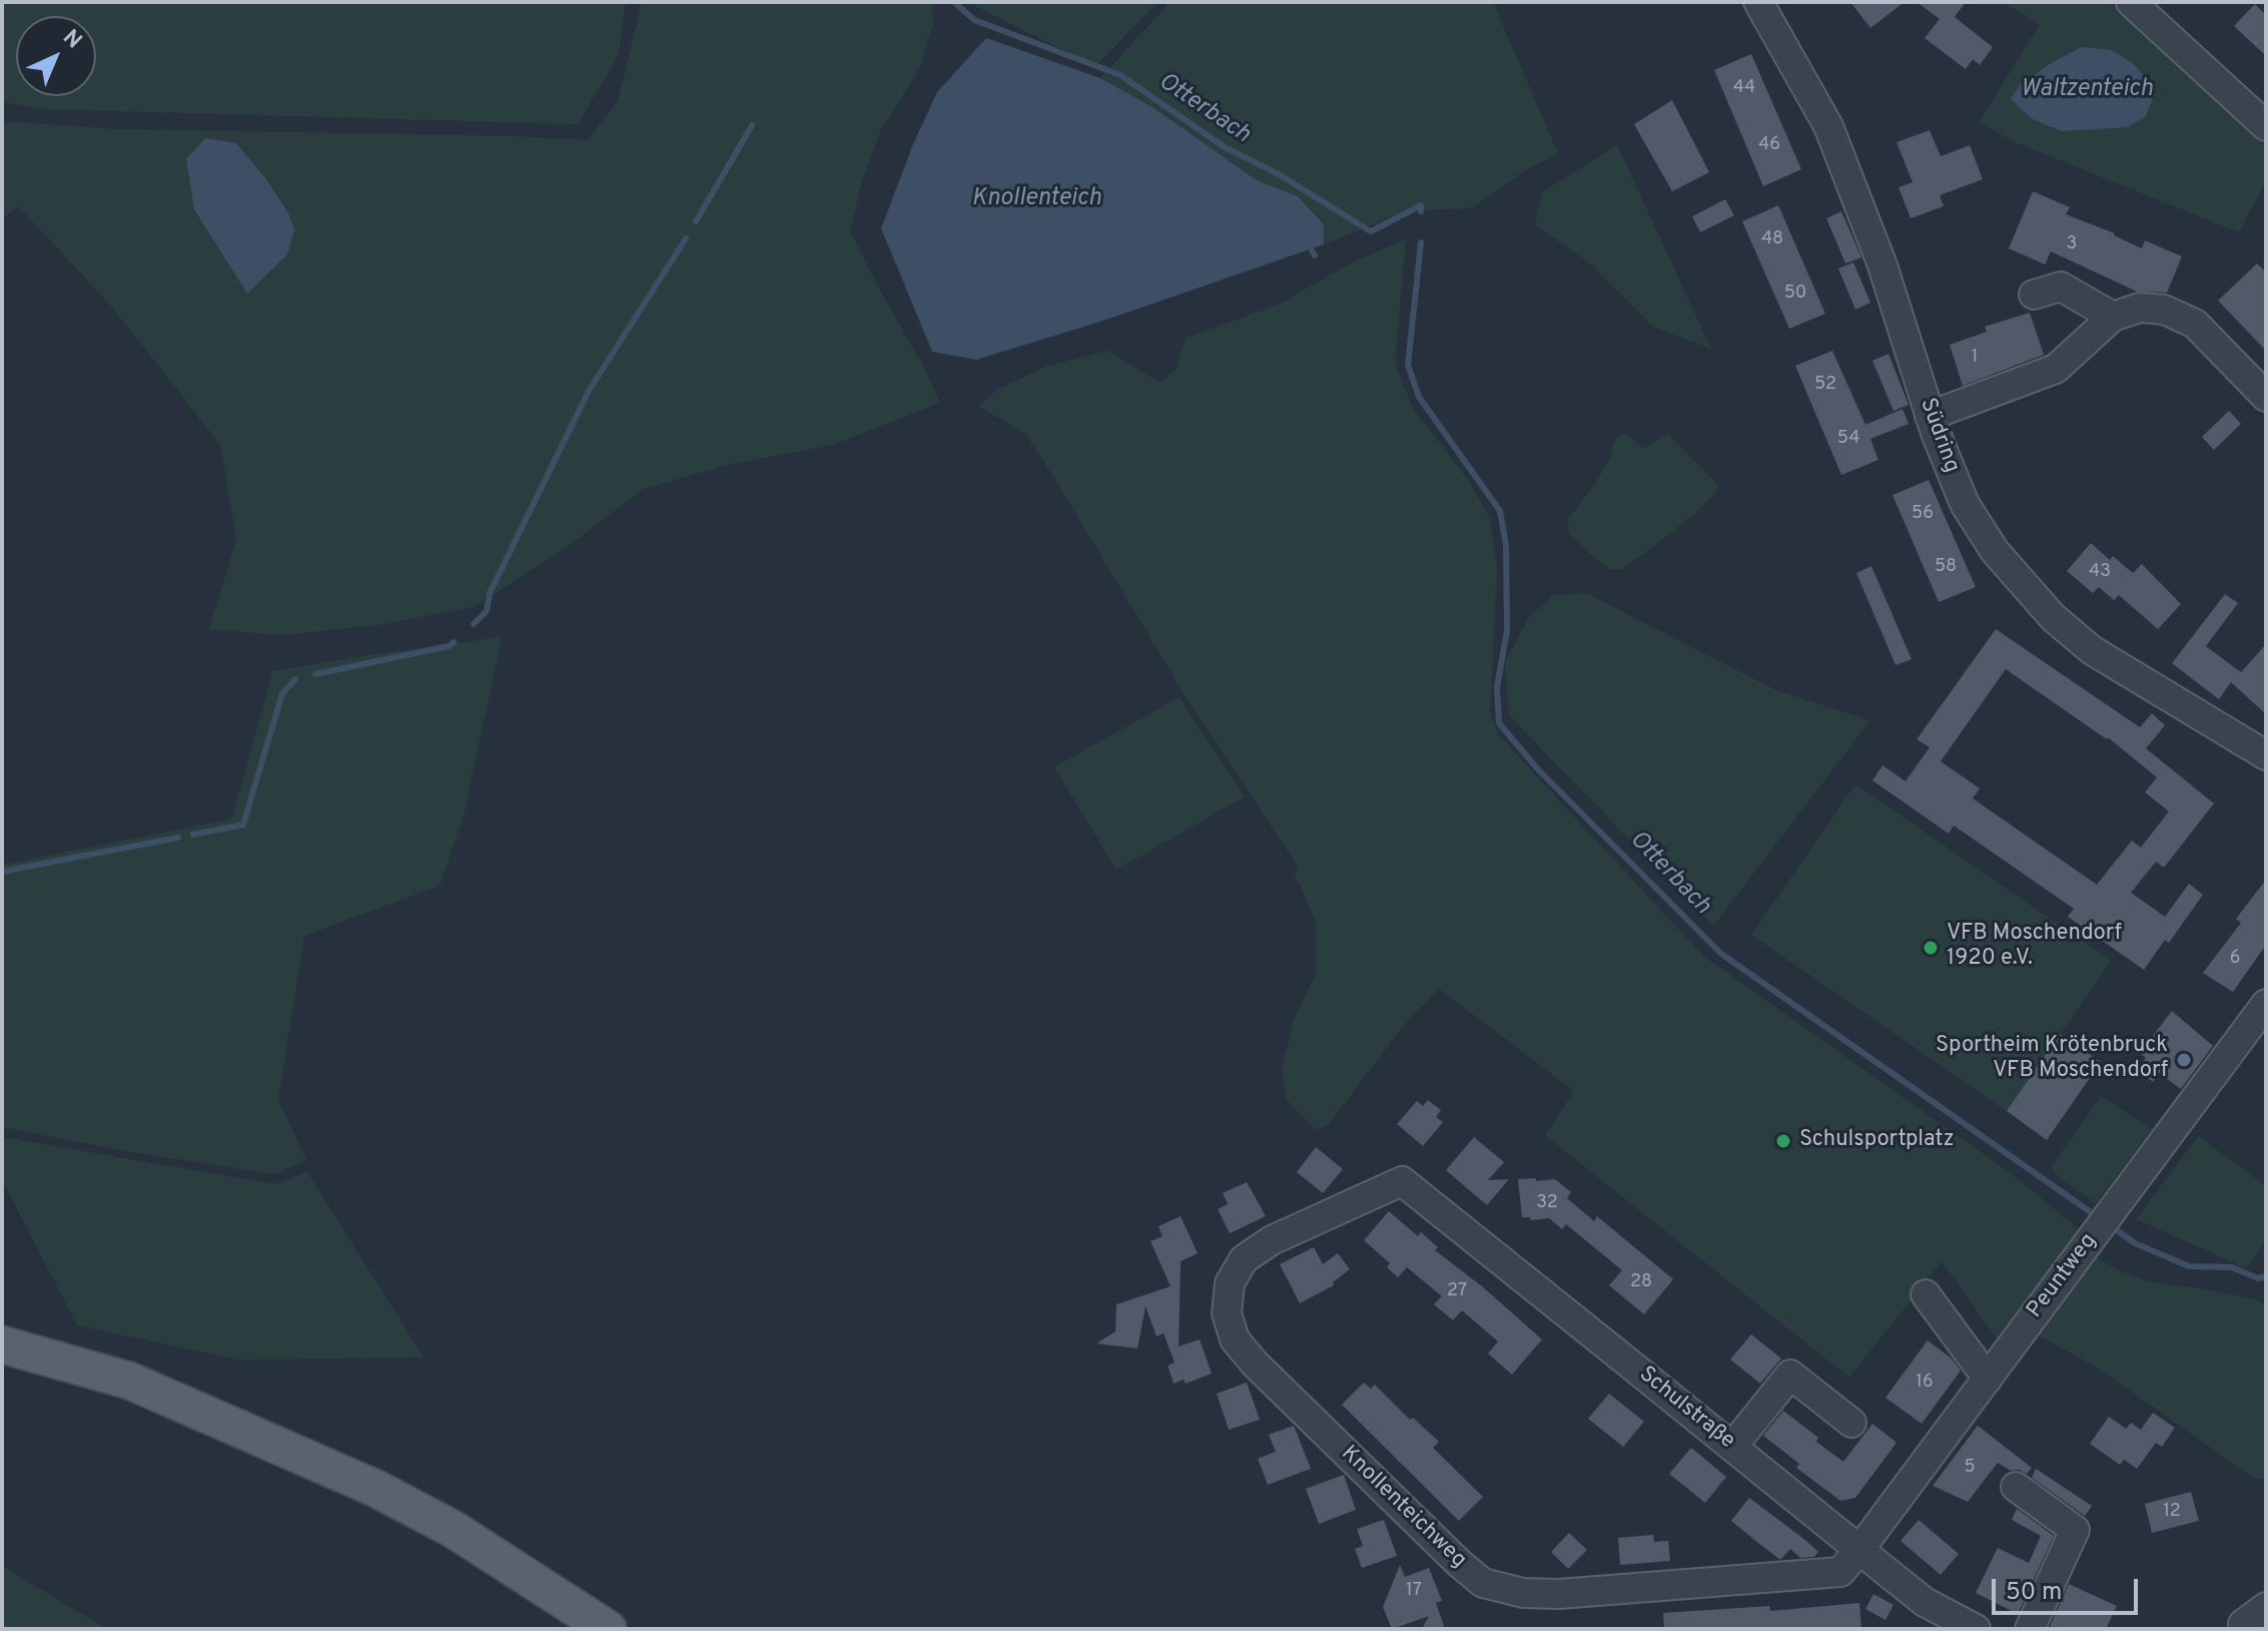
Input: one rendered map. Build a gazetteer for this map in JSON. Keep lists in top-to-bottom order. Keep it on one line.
{"streets":{"street":["Südring","Peuntweg","Schulstraße","Knollenteichweg"]},"crossings":[["Peuntweg","Schulstraße"],["Peuntweg","Knollenteichweg"],["Schulstraße","Knollenteichweg"]],"water":["Waltzenteich","Otterbach","Knollenteich"],"places":["VFB Moschendorf 1920 e.V.","Sportheim Krötenbruck VFB Moschendorf","Schulsportplatz"],"house_numbers":["44","46","48","3","50","1","52","54","56","58","43","6","32","28","27","16","5","12","17"],"scale_bar":"50 m","north":"top right"}
